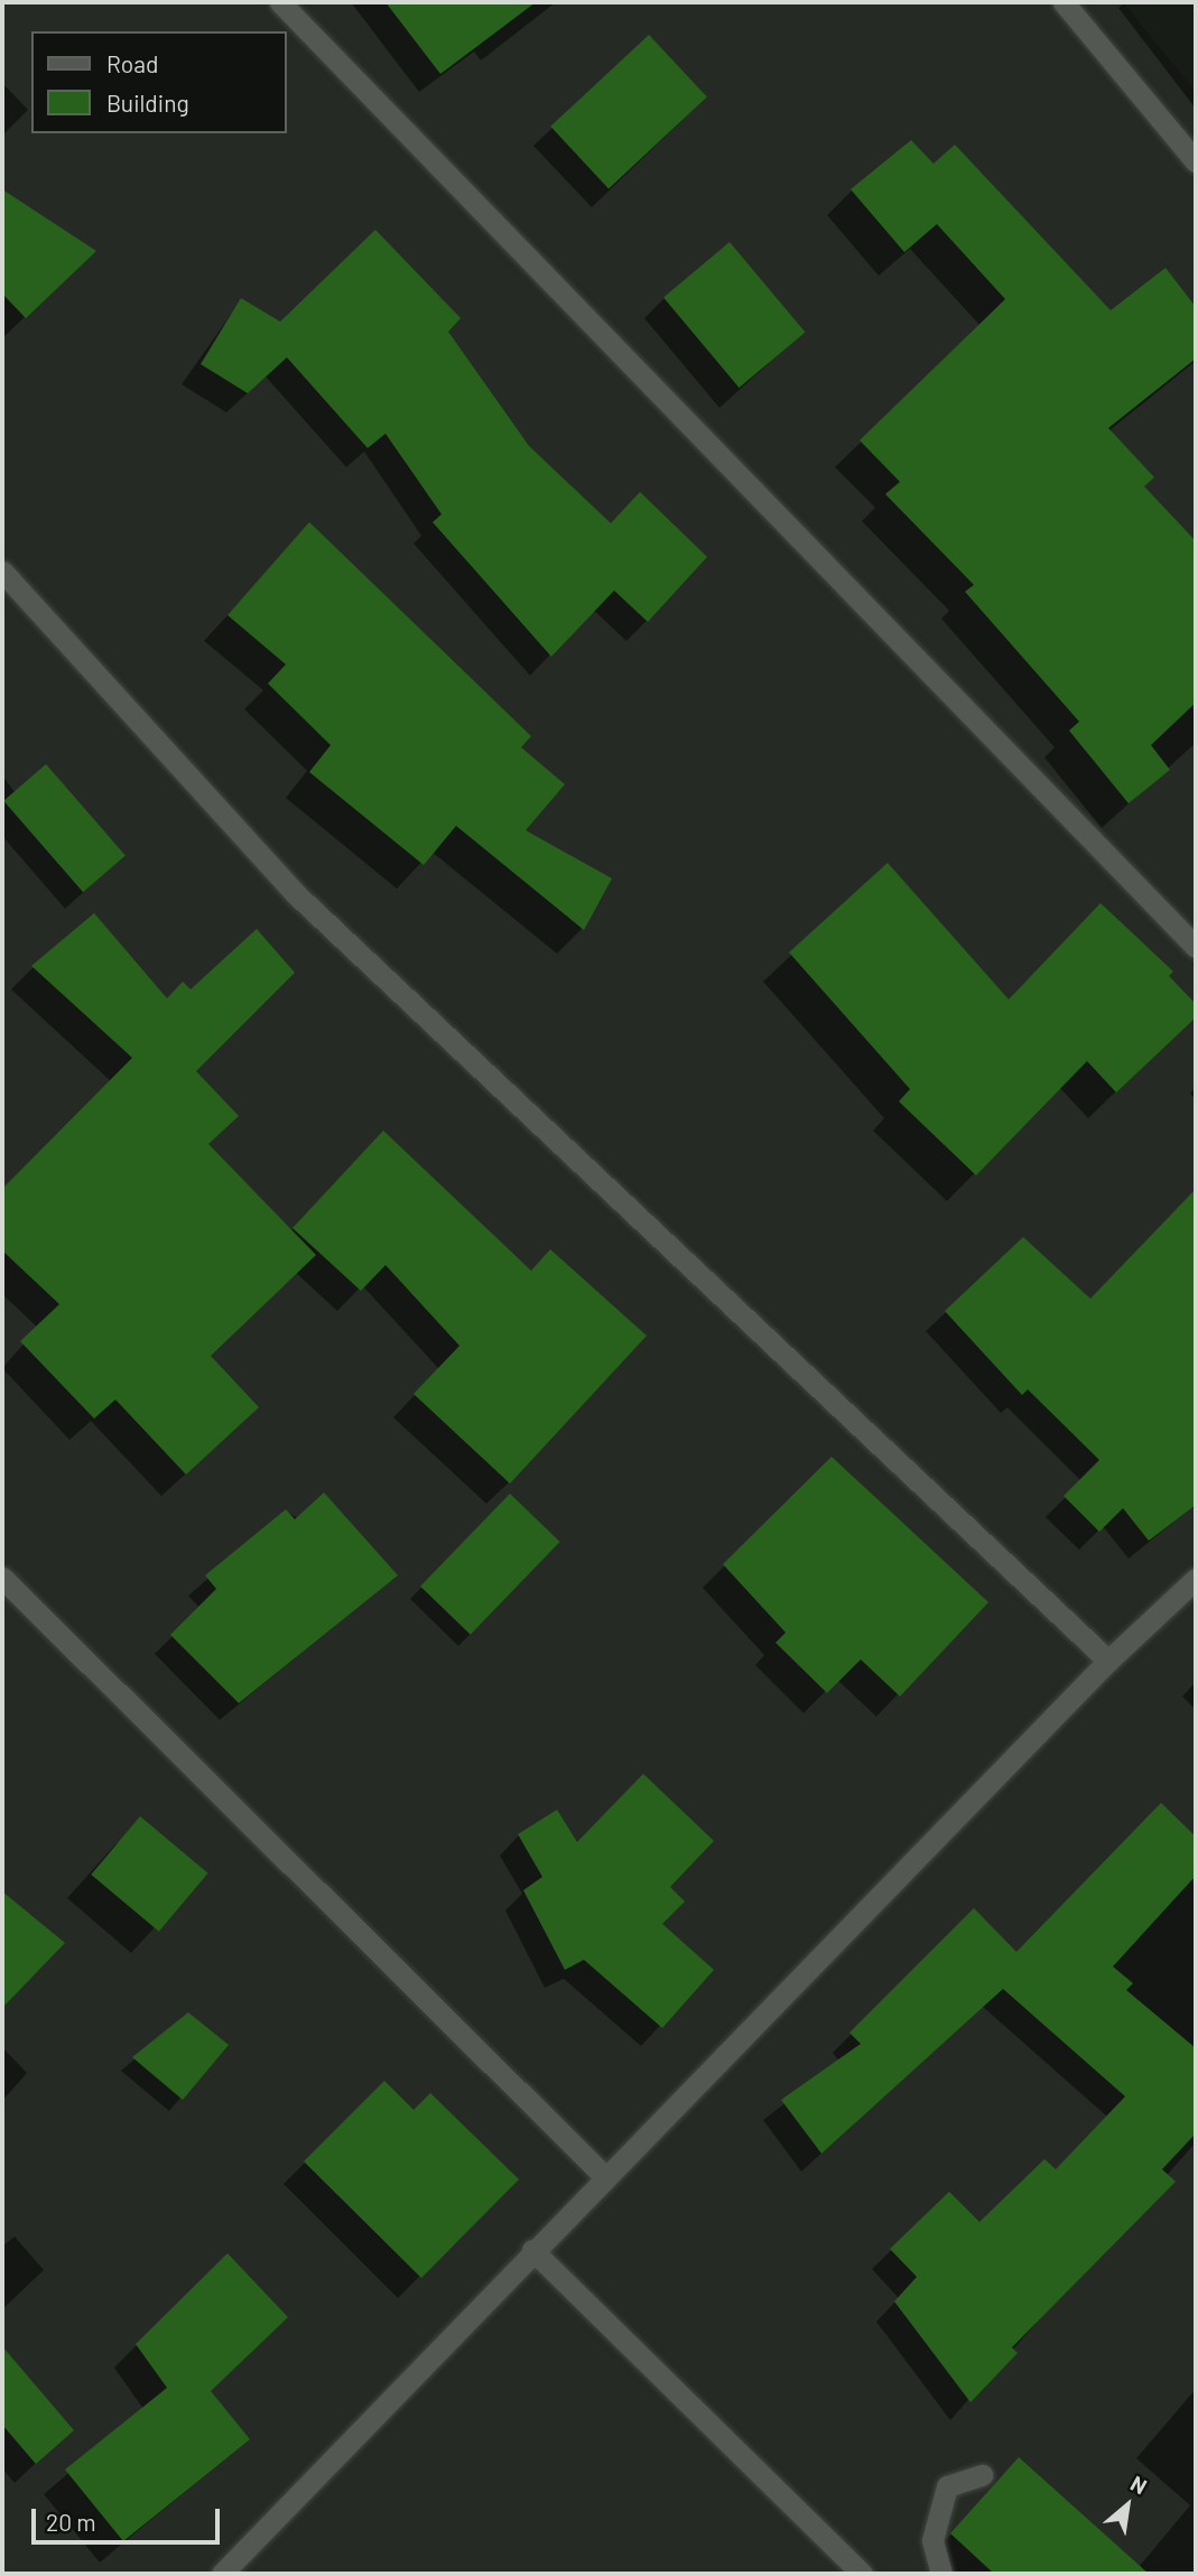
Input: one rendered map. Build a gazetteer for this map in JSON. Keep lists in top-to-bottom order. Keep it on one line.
{"legend":["Road","Building"],"scale_bar":"20 m","north":"top right"}
